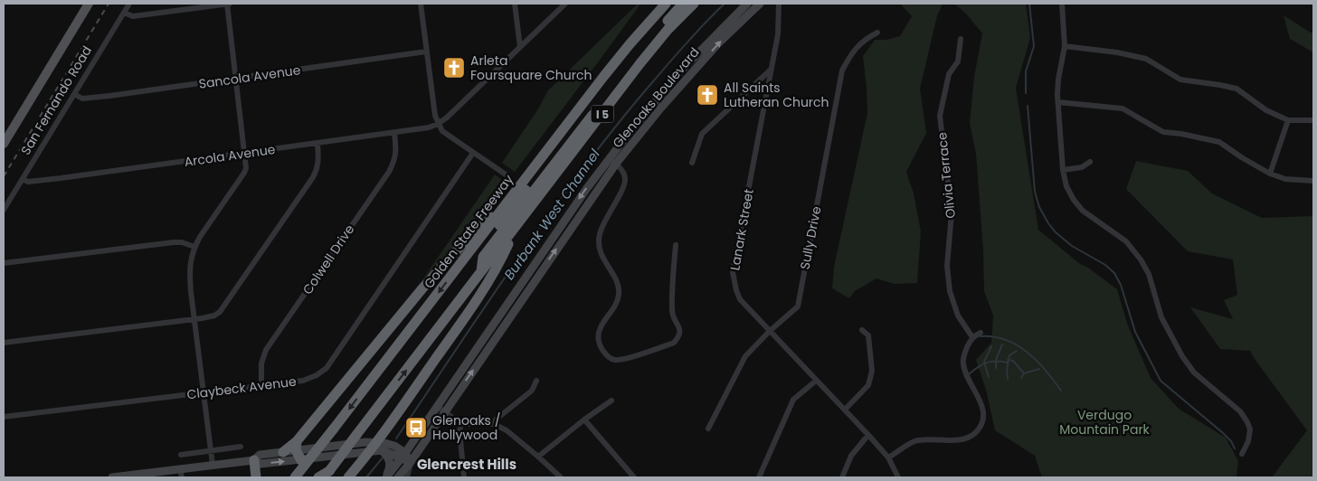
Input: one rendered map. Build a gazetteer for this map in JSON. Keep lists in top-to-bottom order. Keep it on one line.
{"streets":{"highway":["I 5","Golden State Freeway"],"main road":["Glenoaks Boulevard","San Fernando Road"],"street":["Sancola Avenue","Arcola Avenue","Olivia Terrace","Lanark Street","Sully Drive","Colwell Drive","Claybeck Avenue"]},"crossings":[["Sancola Avenue","San Fernando Road"],["San Fernando Road","Arcola Avenue"],["Arcola Avenue","Colwell Drive"],["Lanark Street","Sully Drive"],["Colwell Drive","Claybeck Avenue"]],"districts":["Glencrest Hills"],"water":["Burbank West Channel"],"parks":["Verdugo Mountain Park"],"places":{"church":["Arleta Foursquare Church","All Saints Lutheran Church"],"bus stop":["Glenoaks / Hollywood"]}}
